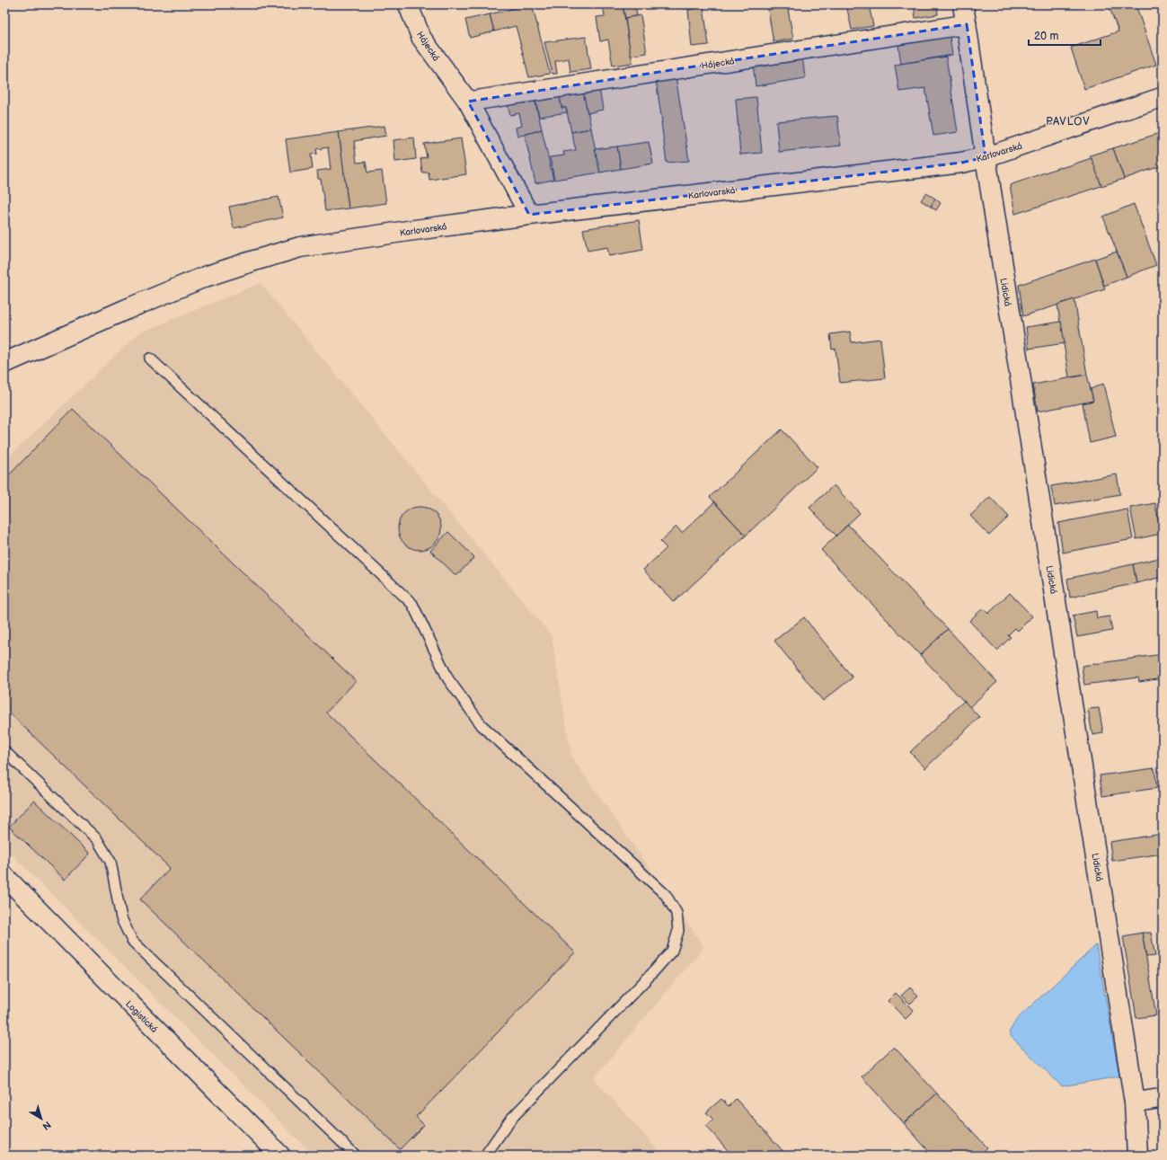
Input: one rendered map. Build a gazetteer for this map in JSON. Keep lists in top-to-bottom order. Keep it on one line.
{"streets":{"street":["Hájecká","Karlovarská","Lidická","Logistická"]},"crossings":[["Hájecká","Karlovarská"],["Hájecká","Lidická"],["Karlovarská","Lidická"]],"districts":["PAVLOV"],"scale_bar":"20 m","north":"bottom right"}
